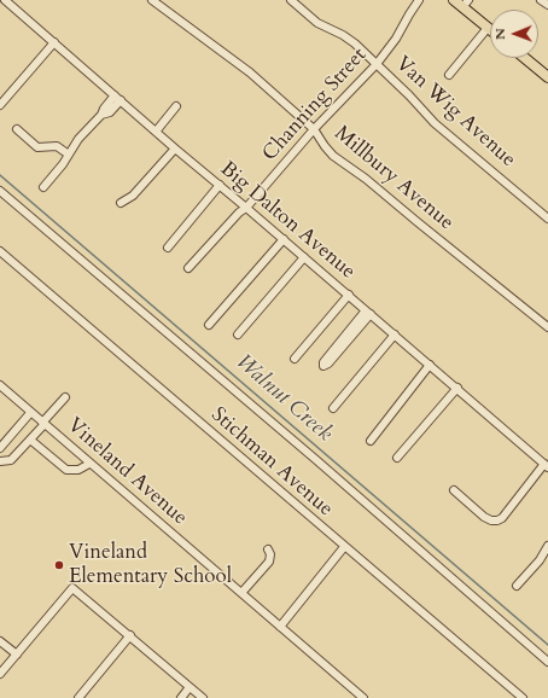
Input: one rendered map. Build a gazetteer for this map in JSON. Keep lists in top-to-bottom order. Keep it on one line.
{"streets":{"street":["Channing Street","Van Wig Avenue","Millbury Avenue","Big Dalton Avenue","Stichman Avenue","Vineland Avenue"]},"crossings":[["Channing Street","Van Wig Avenue"],["Channing Street","Millbury Avenue"],["Channing Street","Big Dalton Avenue"]],"water":["Walnut Creek"],"places":["Vineland Elementary School"],"north":"left"}
